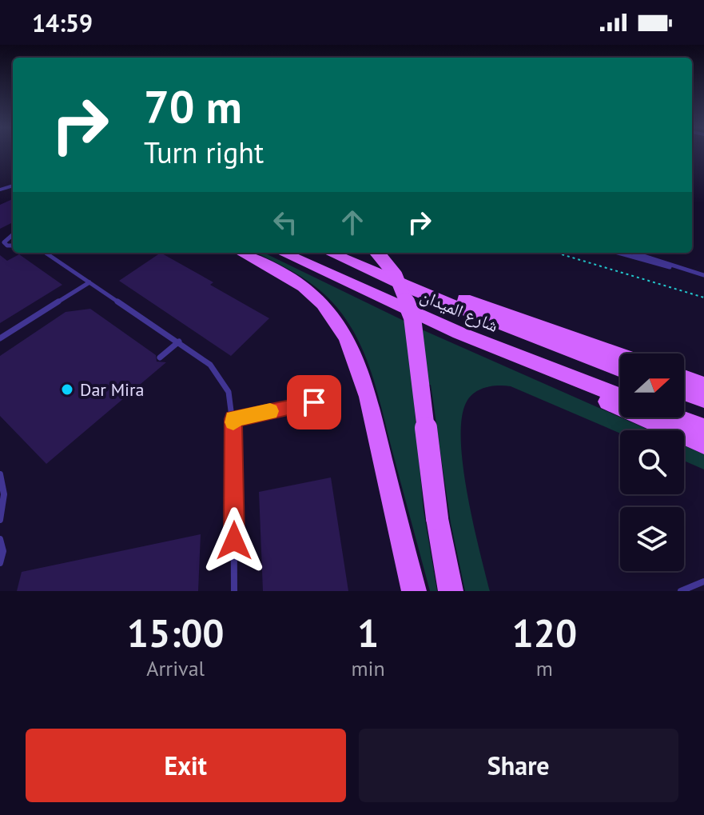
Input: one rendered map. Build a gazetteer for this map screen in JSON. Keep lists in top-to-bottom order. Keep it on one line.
{"streets":{"main road":["شارع الميدان"]},"places":["Dar Mira"],"north":"right","page":{"status":"14:59","turn":["70 m","Turn right"],"eta":["15:00","Arrival","1","min","120","m"],"buttons":["Exit","Share"]}}
